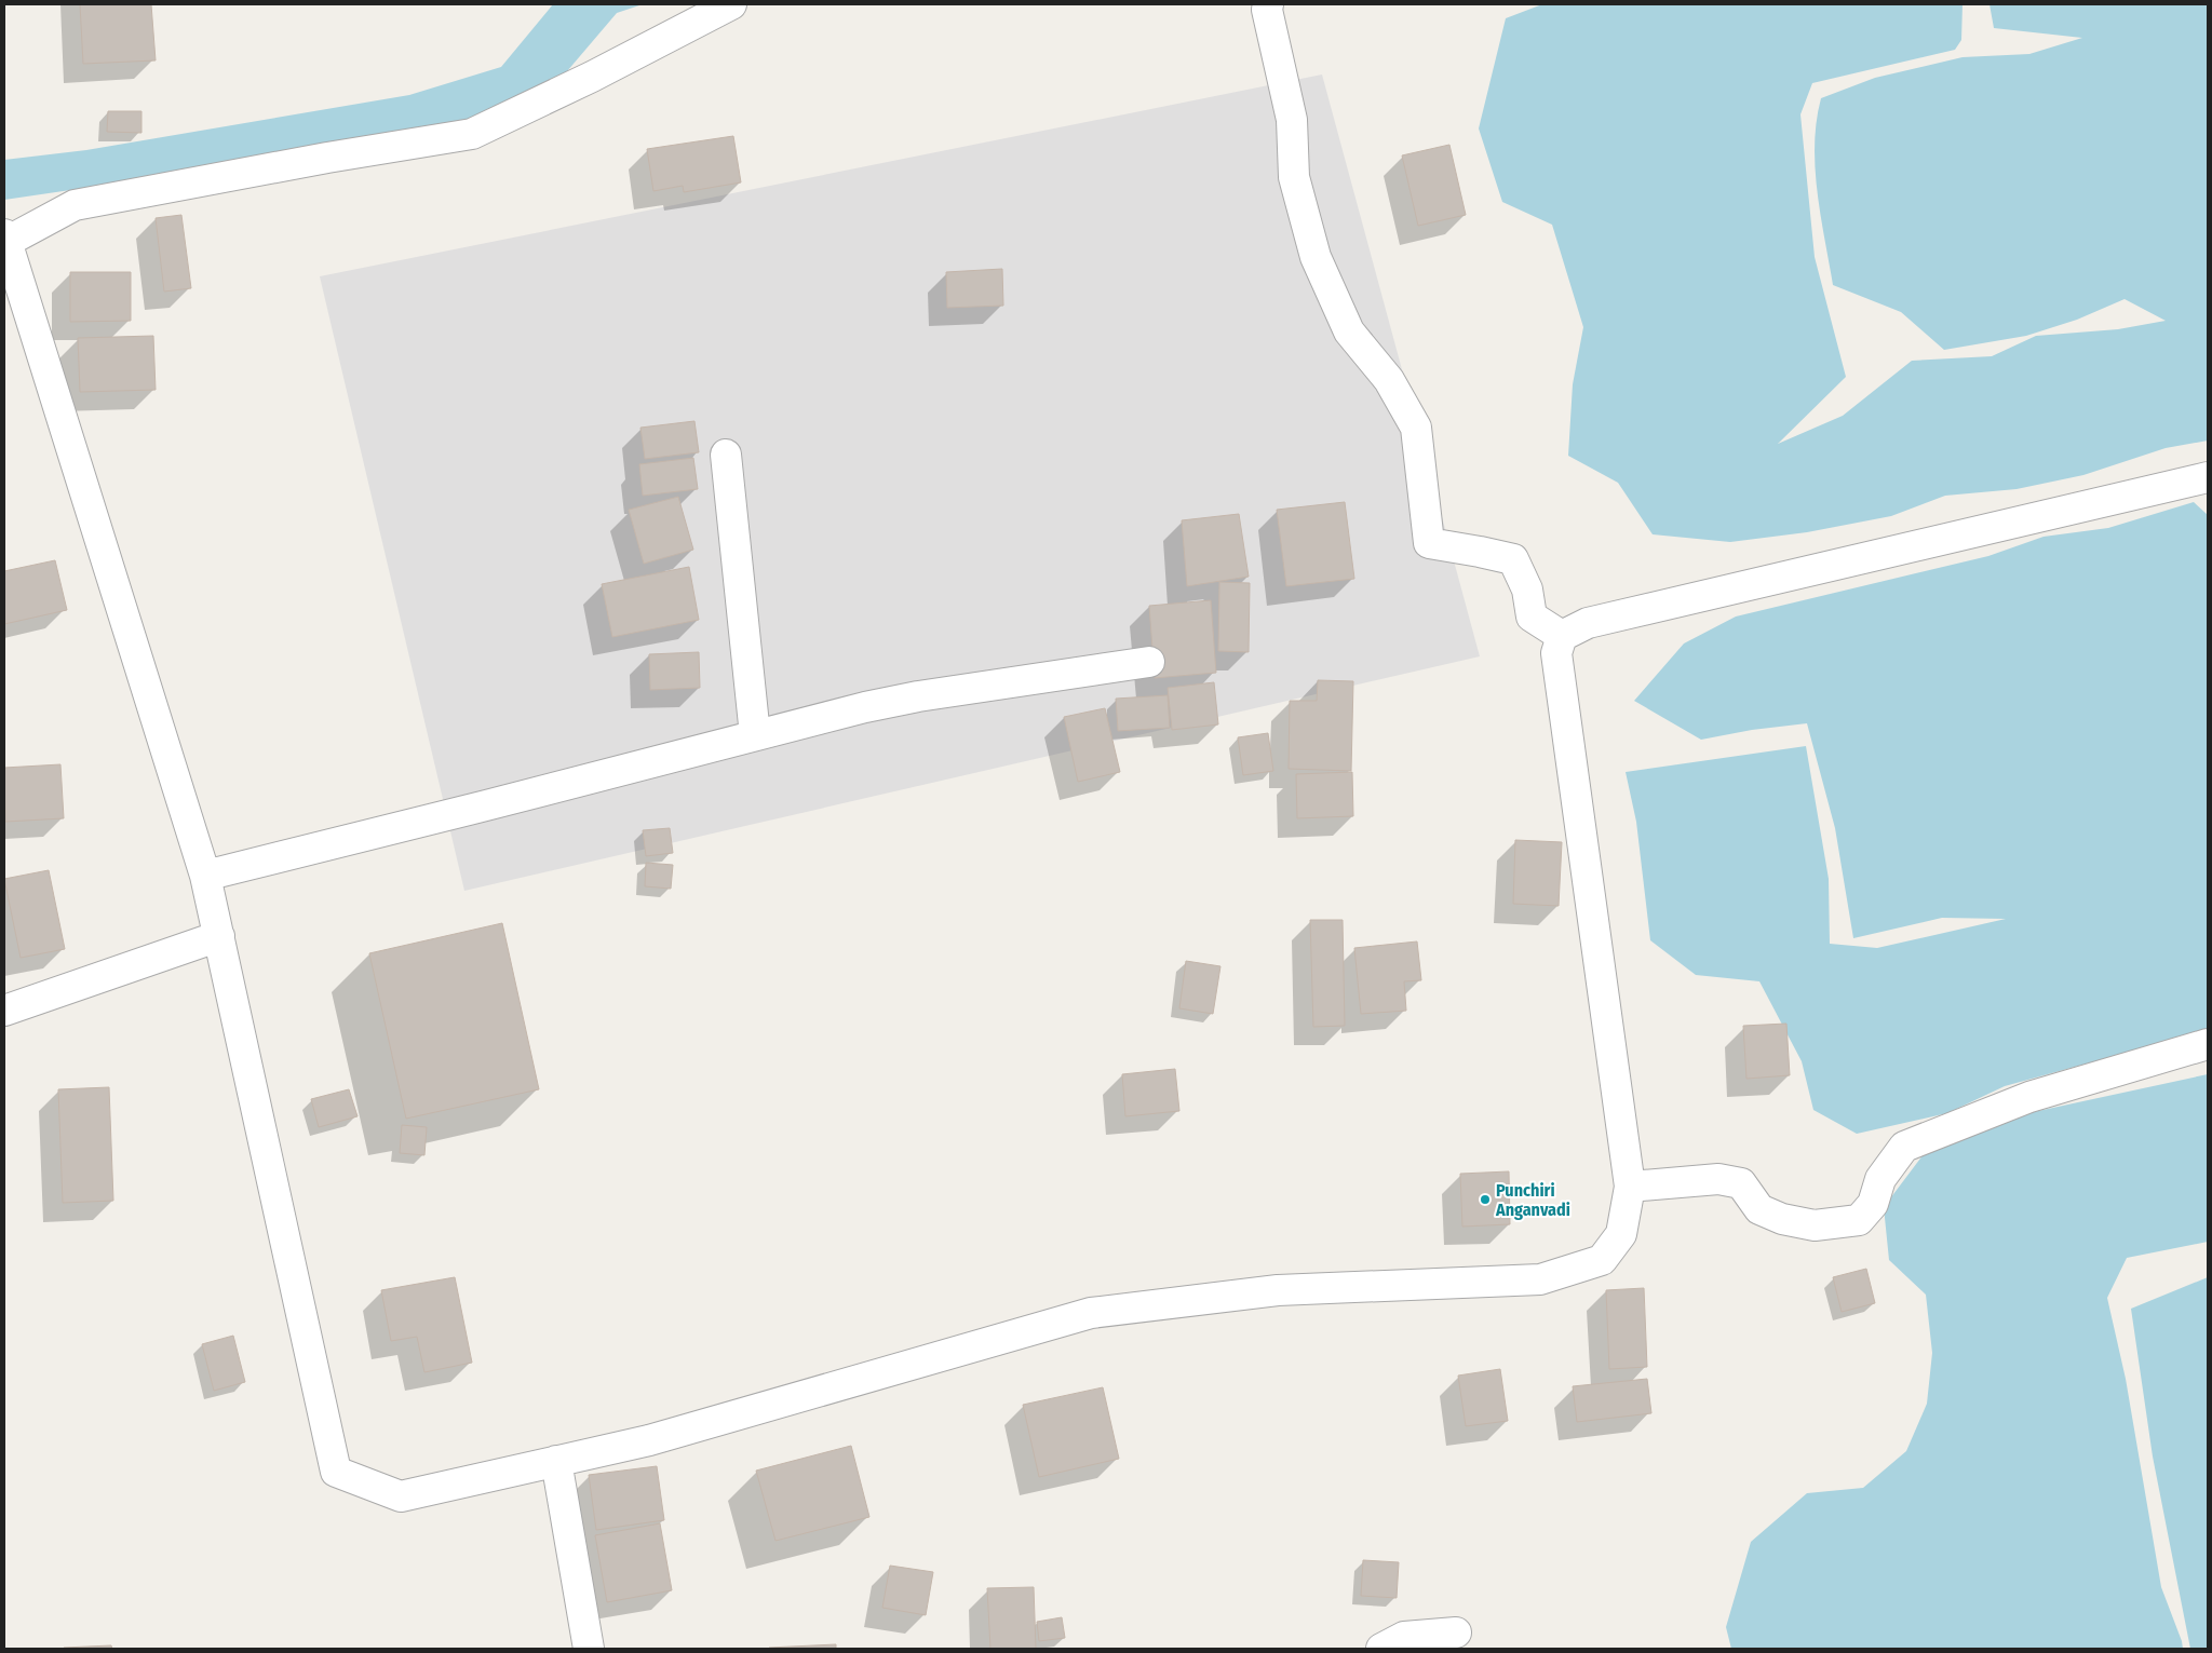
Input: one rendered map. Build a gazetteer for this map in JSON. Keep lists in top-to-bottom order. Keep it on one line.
{"places":["Punchiri Anganvadi"]}
